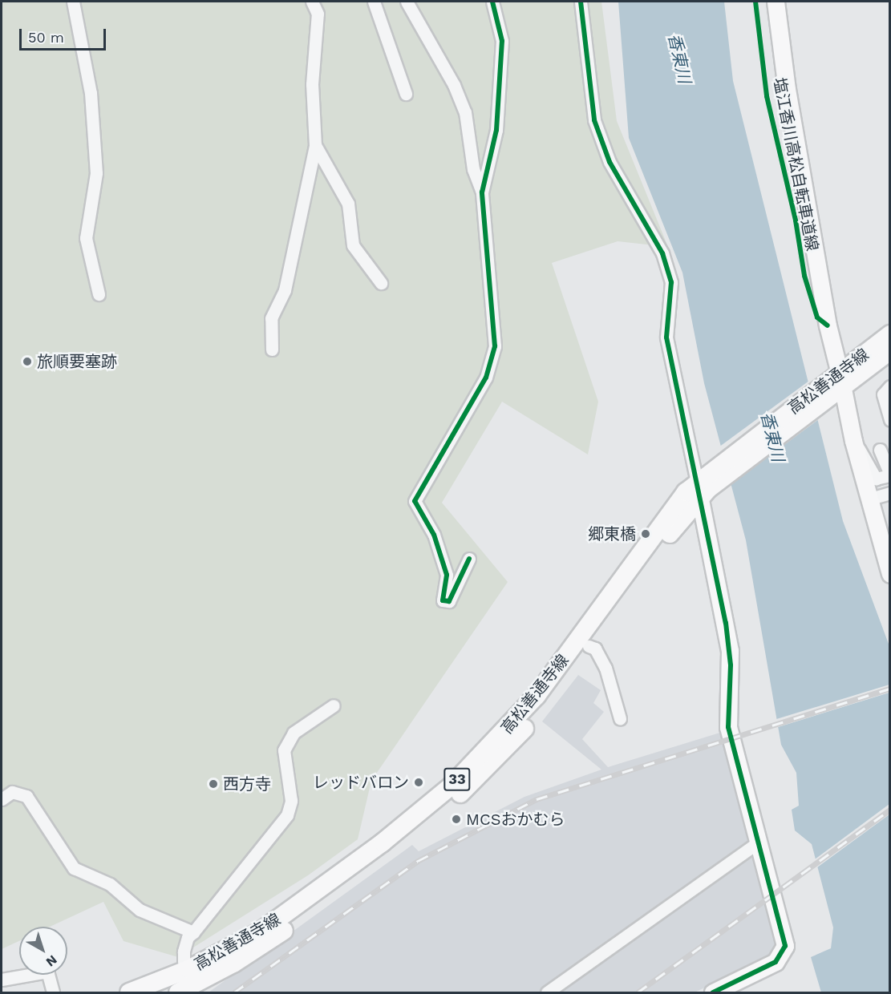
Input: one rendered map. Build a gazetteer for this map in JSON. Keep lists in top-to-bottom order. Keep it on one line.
{"streets":{"main road":["高松善通寺線","33"],"cycle path":["塩江香川高松自転車道線"]},"water":["香東川"],"places":["旅順要塞跡","郷東橋","レッドバロン","西方寺","MCSおかむら"],"scale_bar":"50 m","north":"bottom right"}
